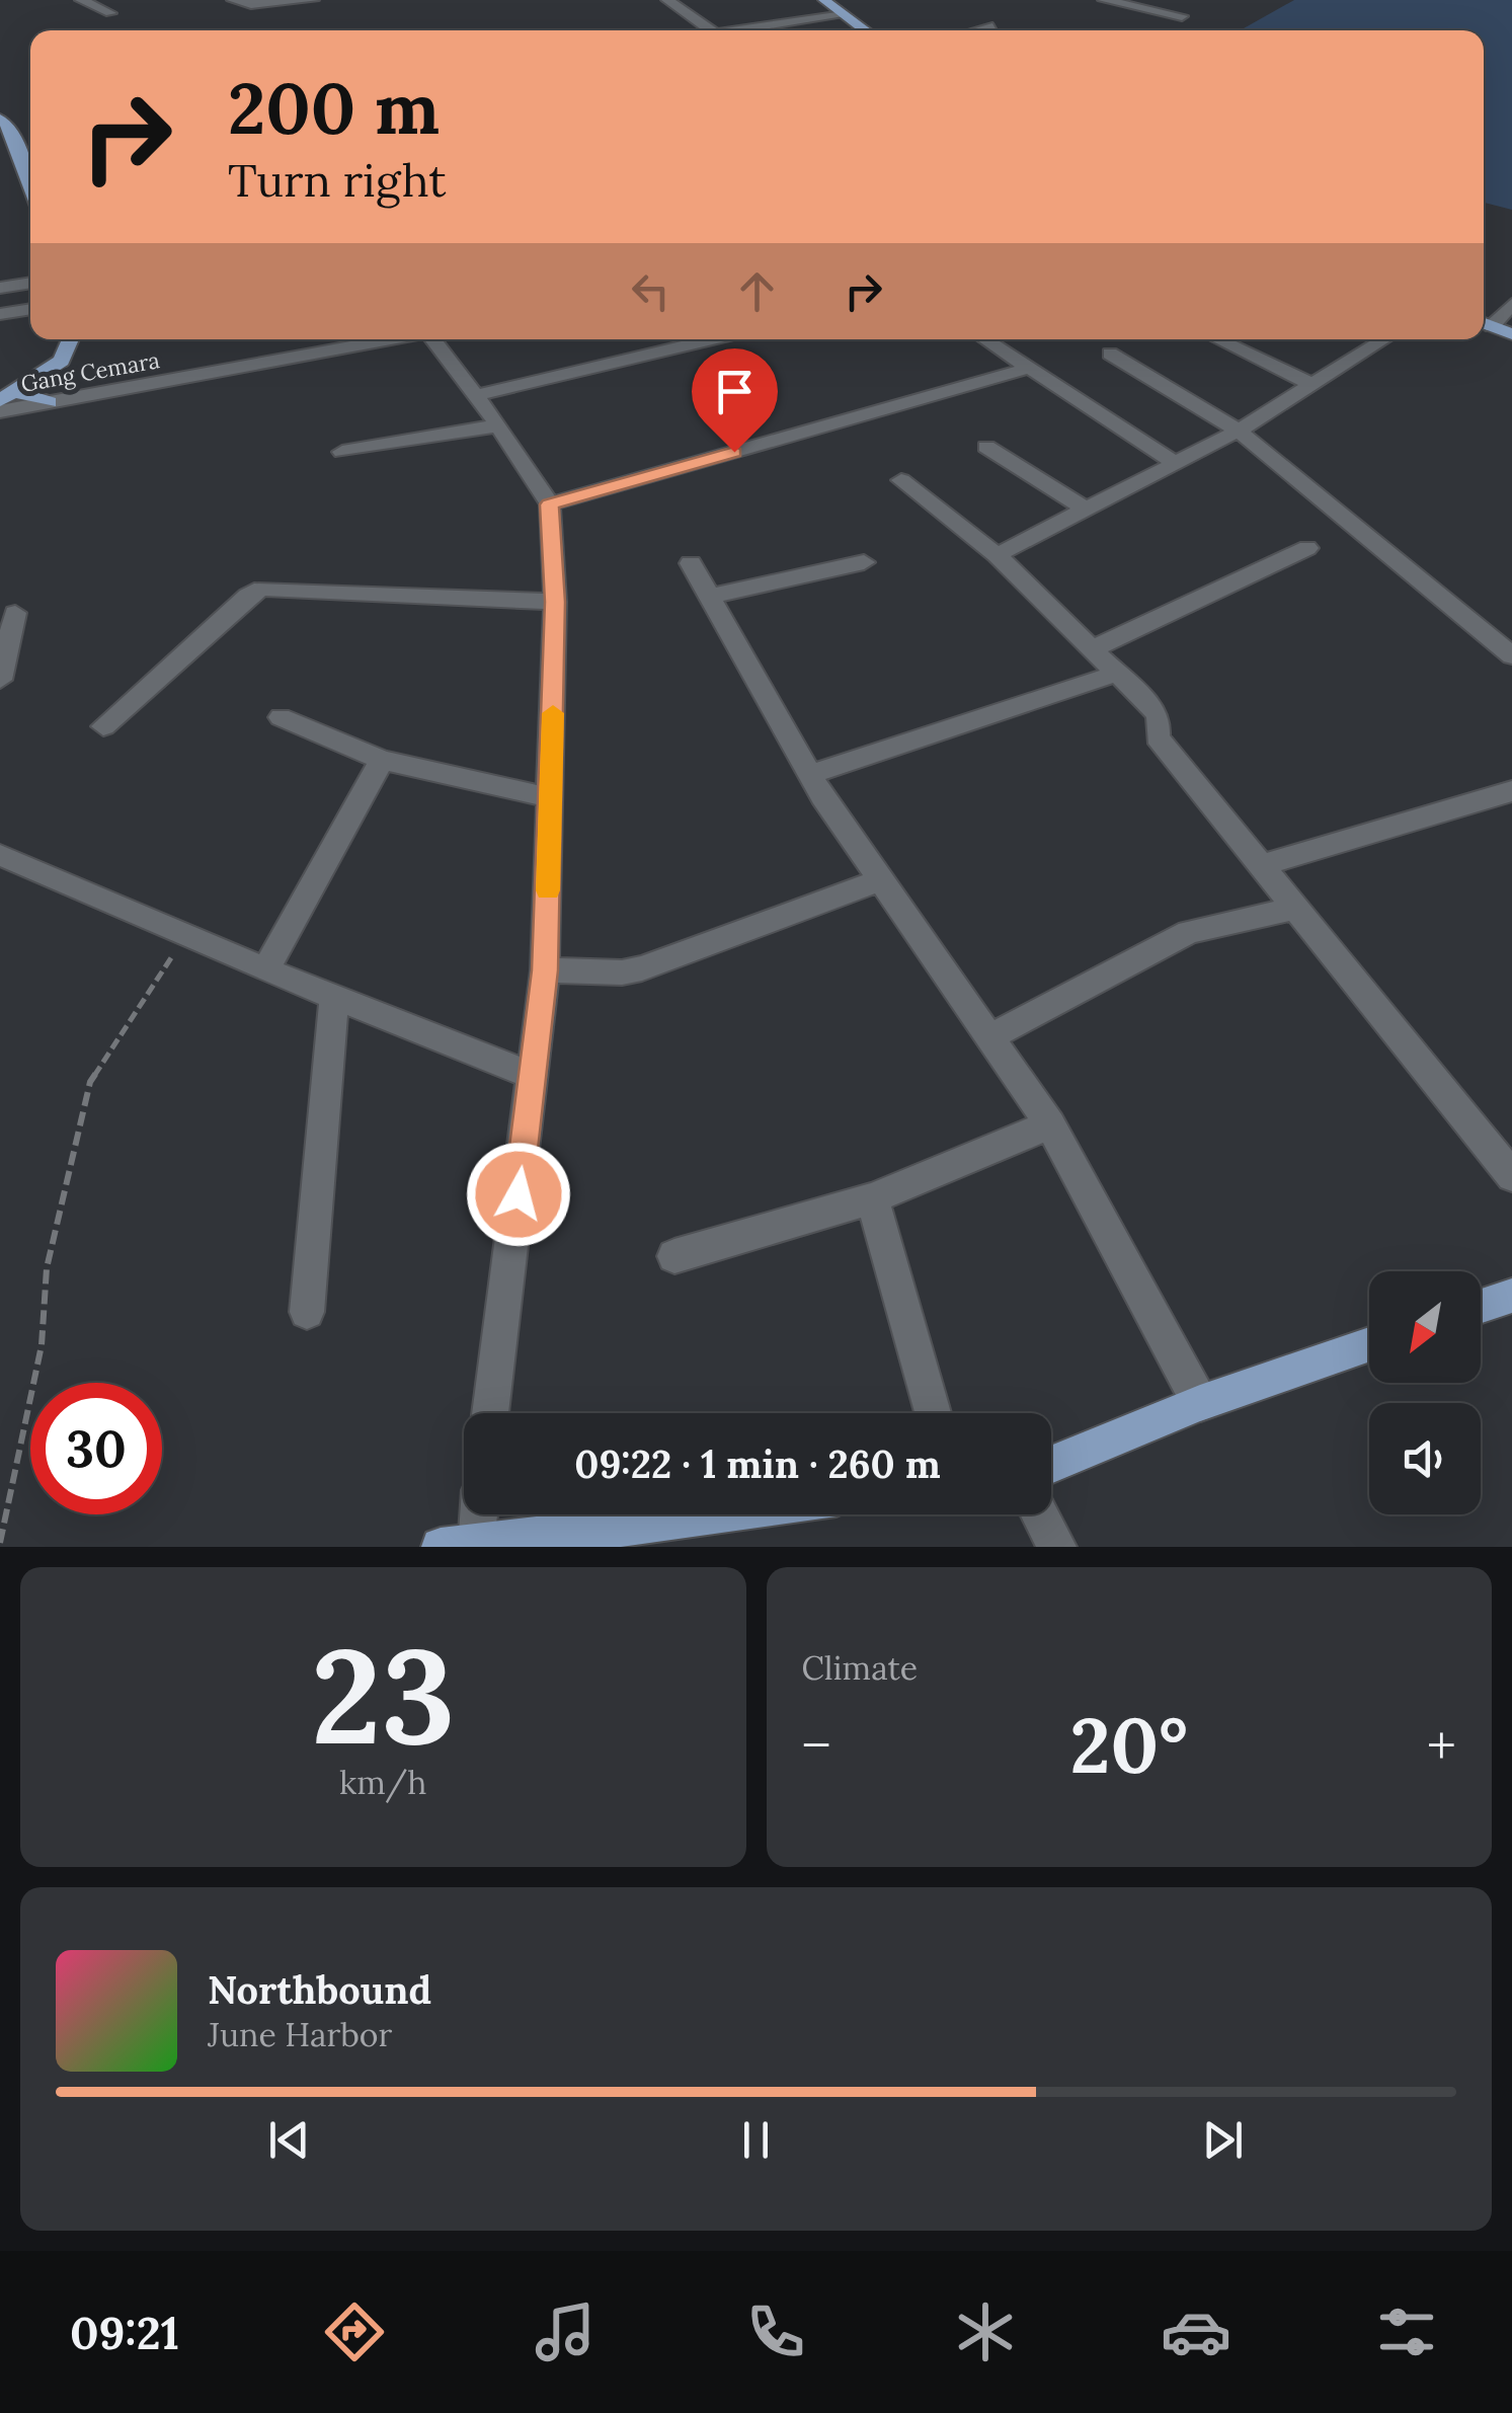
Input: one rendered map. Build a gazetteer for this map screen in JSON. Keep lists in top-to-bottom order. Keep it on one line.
{"streets":{"street":["Gang Cemara"]},"north":"bottom left","page":{"turn":["200 m","Turn right"],"limit":"30","trip":"09:22 · 1 min · 260 m","tile":[["23","km/h"],"Climate"],"heat":["−","20°","+"],"song":["Northbound","June Harbor"],"tabs":"09:21"}}
